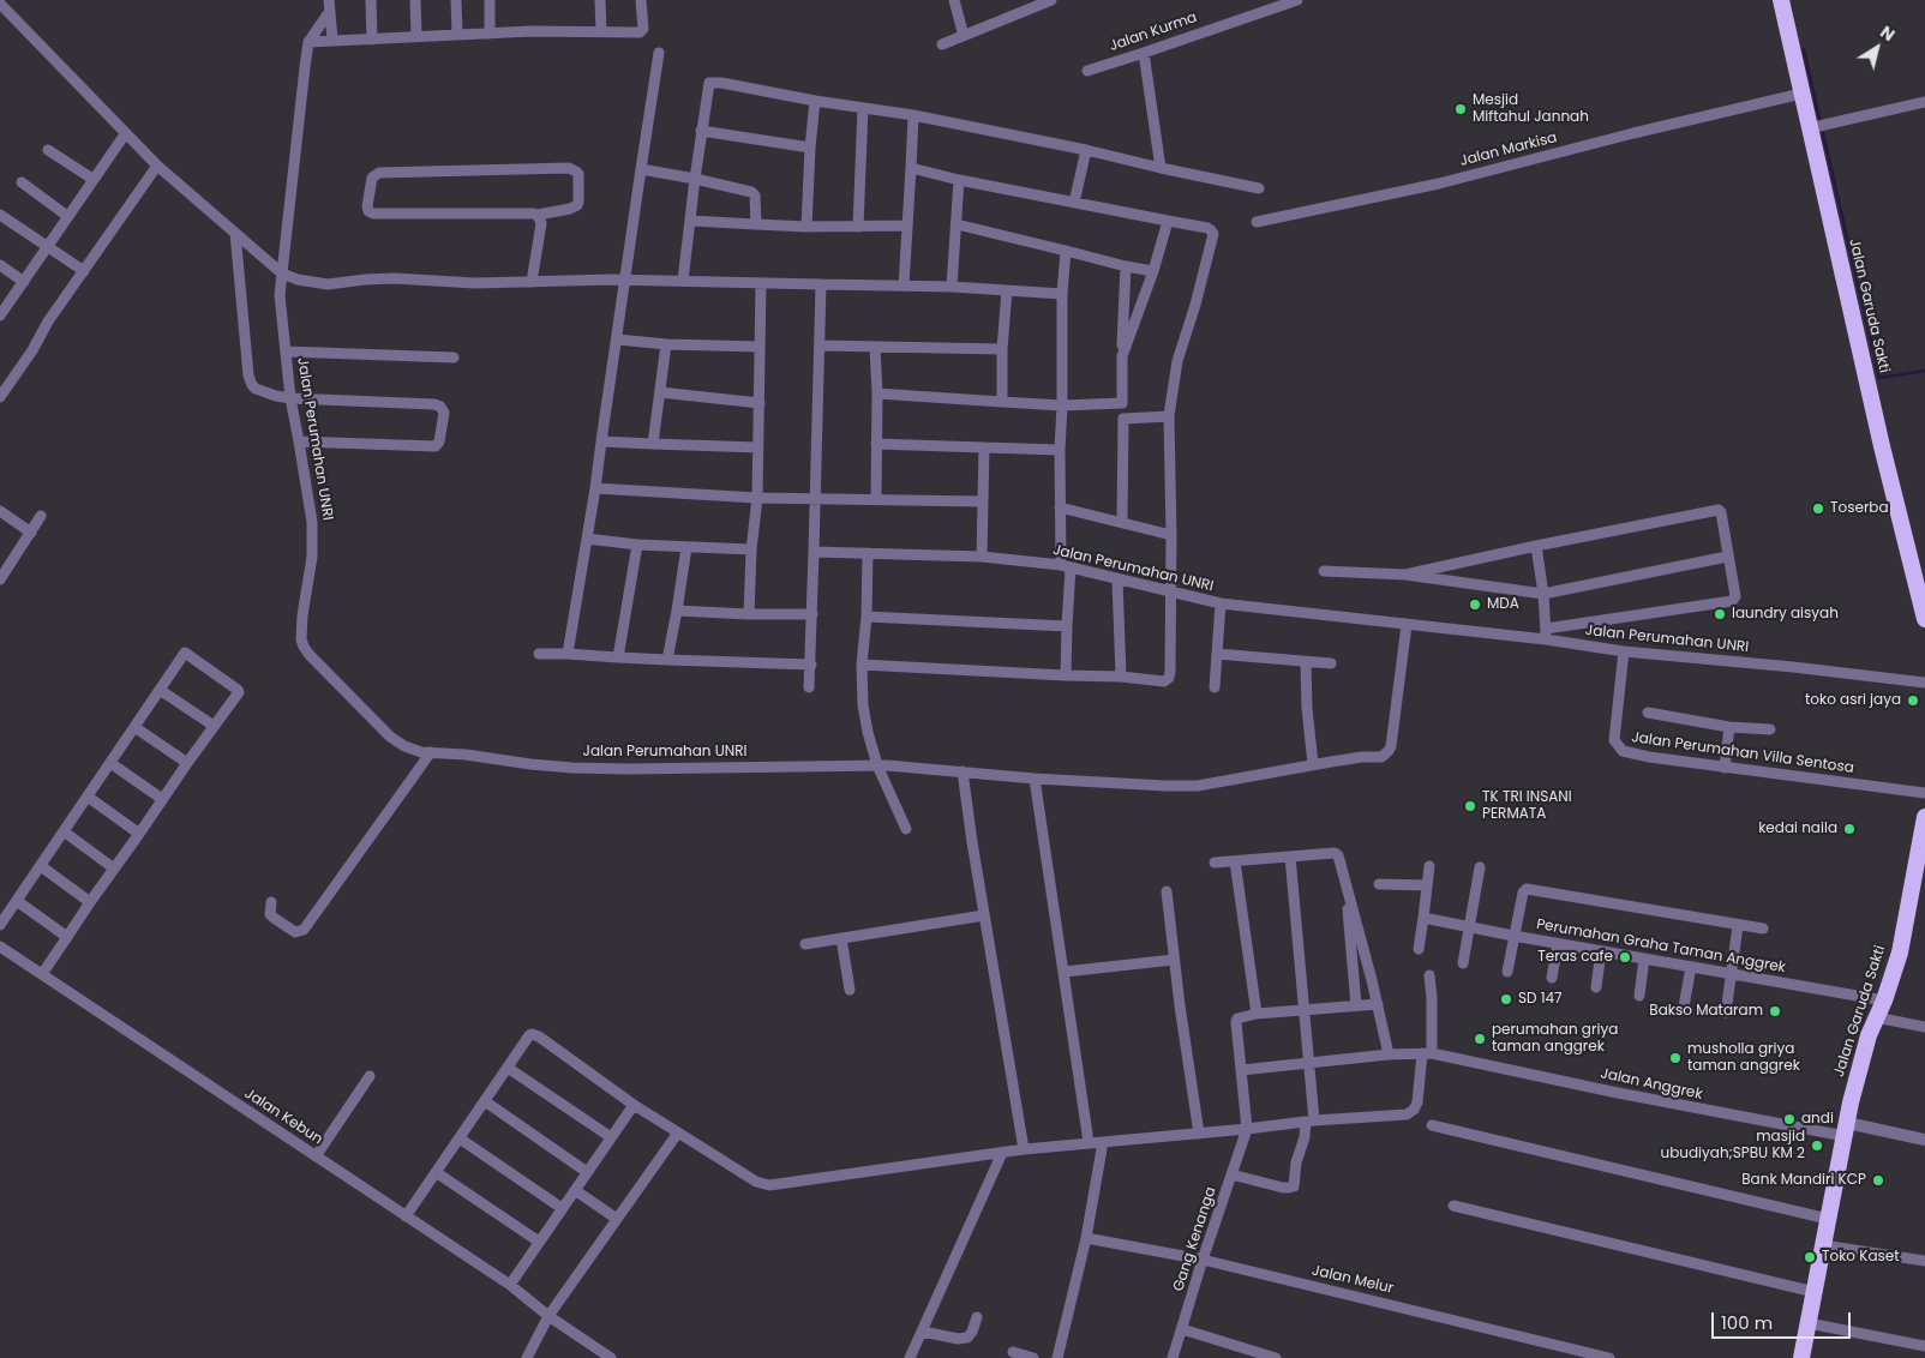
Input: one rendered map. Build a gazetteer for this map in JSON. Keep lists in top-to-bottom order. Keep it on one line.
{"streets":{"highway":["Jalan Garuda Sakti"],"street":["Jalan Kurma","Jalan Markisa","Jalan Perumahan UNRI","Jalan Perumahan Villa Sentosa","Perumahan Graha Taman Anggrek","Jalan Anggrek","Jalan Kebun","Gang Kenanga","Jalan Melur"]},"crossings":[["Jalan Markisa","Jalan Garuda Sakti"],["Jalan Garuda Sakti","Perumahan Graha Taman Anggrek"],["Jalan Garuda Sakti","Jalan Anggrek"],["Jalan Perumahan UNRI","Jalan Perumahan Villa Sentosa"],["Gang Kenanga","Jalan Melur"]],"places":["Mesjid Miftahul Jannah","Toserba","MDA","laundry aisyah","toko asri jaya","TK TRI INSANI PERMATA","kedai naila","Teras cafe","SD 147","Bakso Mataram","perumahan griya taman anggrek","musholla griya taman anggrek","andi","masjid ubudiyah;SPBU KM 2","Bank Mandiri KCP","Toko Kaset"],"scale_bar":"100 m","north":"top right"}
